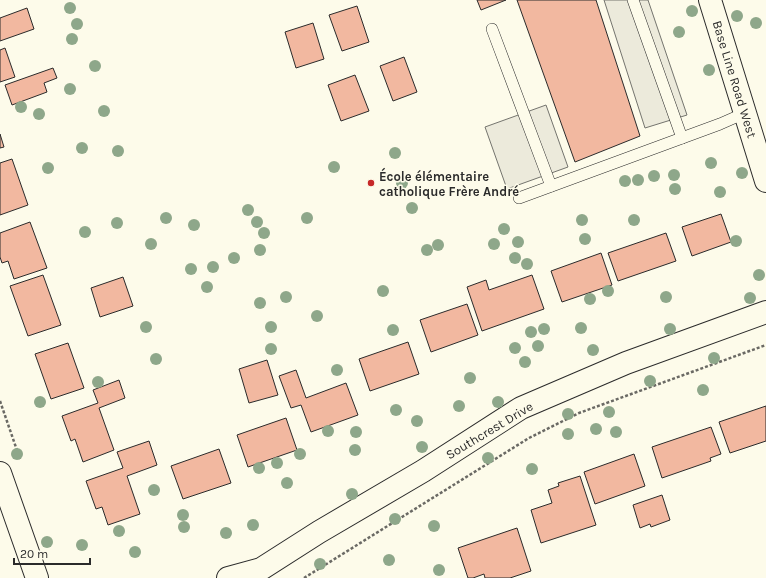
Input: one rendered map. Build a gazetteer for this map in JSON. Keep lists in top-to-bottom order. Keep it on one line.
{"streets":{"street":["Base Line Road West","Southcrest Drive"]},"places":["École élémentaire catholique Frère André"],"scale_bar":"20 m"}
